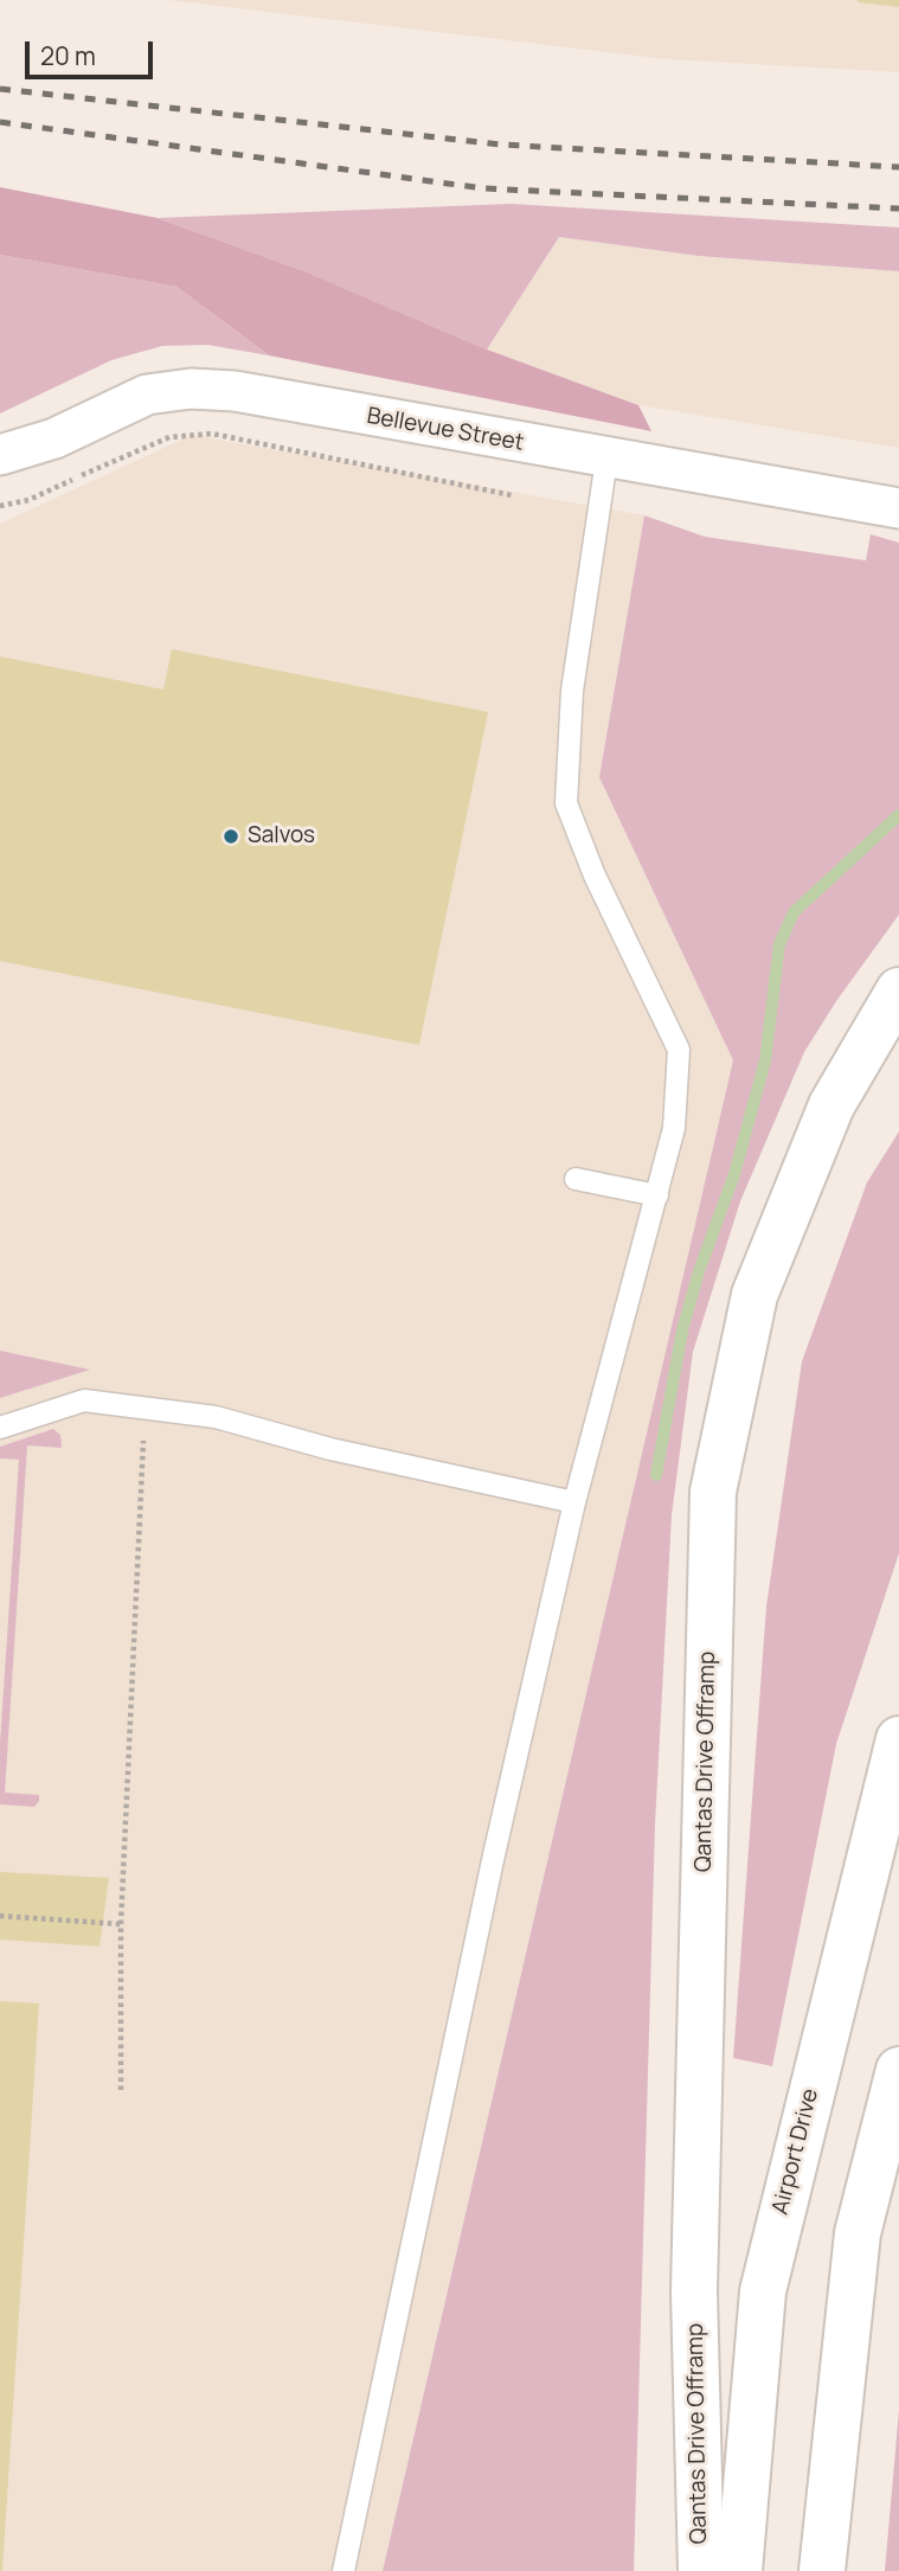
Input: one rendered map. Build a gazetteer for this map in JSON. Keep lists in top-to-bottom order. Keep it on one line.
{"streets":{"highway":["Qantas Drive Offramp","Airport Drive"],"street":["Bellevue Street"]},"places":["Salvos"],"scale_bar":"20 m"}
